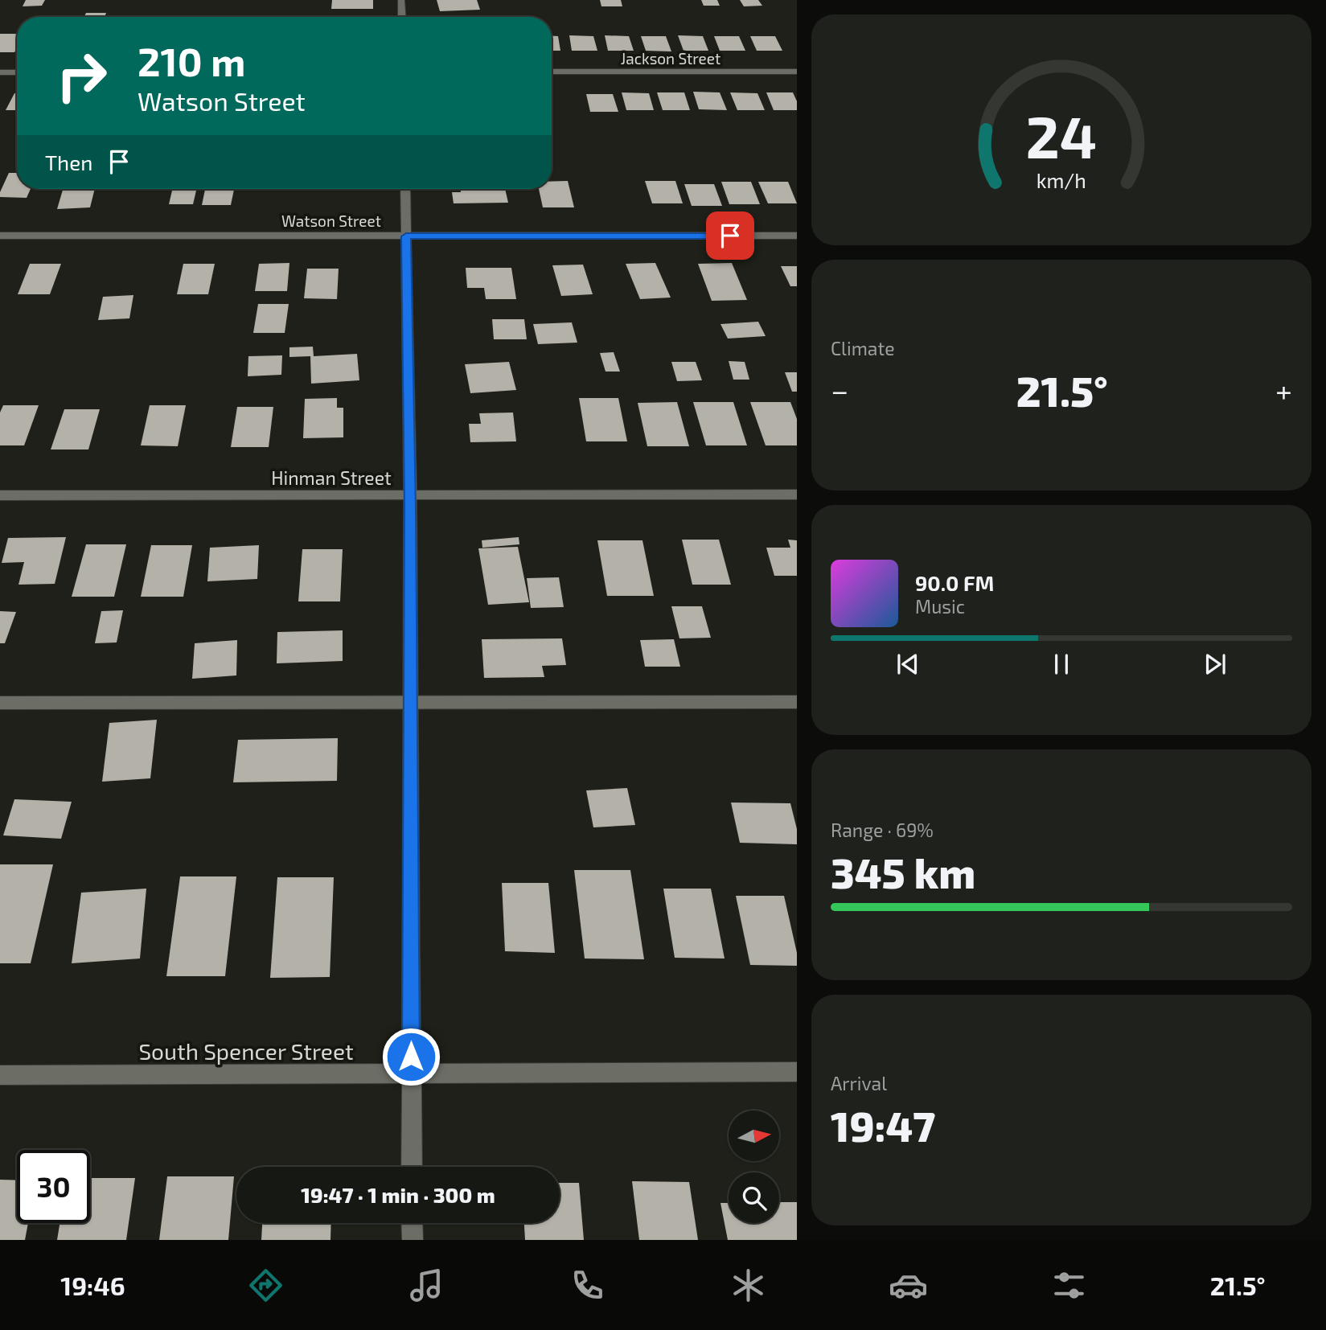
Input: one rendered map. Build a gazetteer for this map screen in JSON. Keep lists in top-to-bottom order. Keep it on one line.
{"streets":{"street":["Jackson Street","Watson Street","Hinman Street","South Spencer Street"]},"north":"right","page":{"turn":["210 m","Watson Street"],"then":"Then","tile":["Climate",["Range · 69%","345 km"],["Arrival","19:47"]],"heat":["−","21.5°","+"],"song":["90.0 FM","Music"],"limit":"30","trip":"19:47 · 1 min · 300 m","tabs":["19:46","21.5°"],"gauge":["24","km/h"]}}
